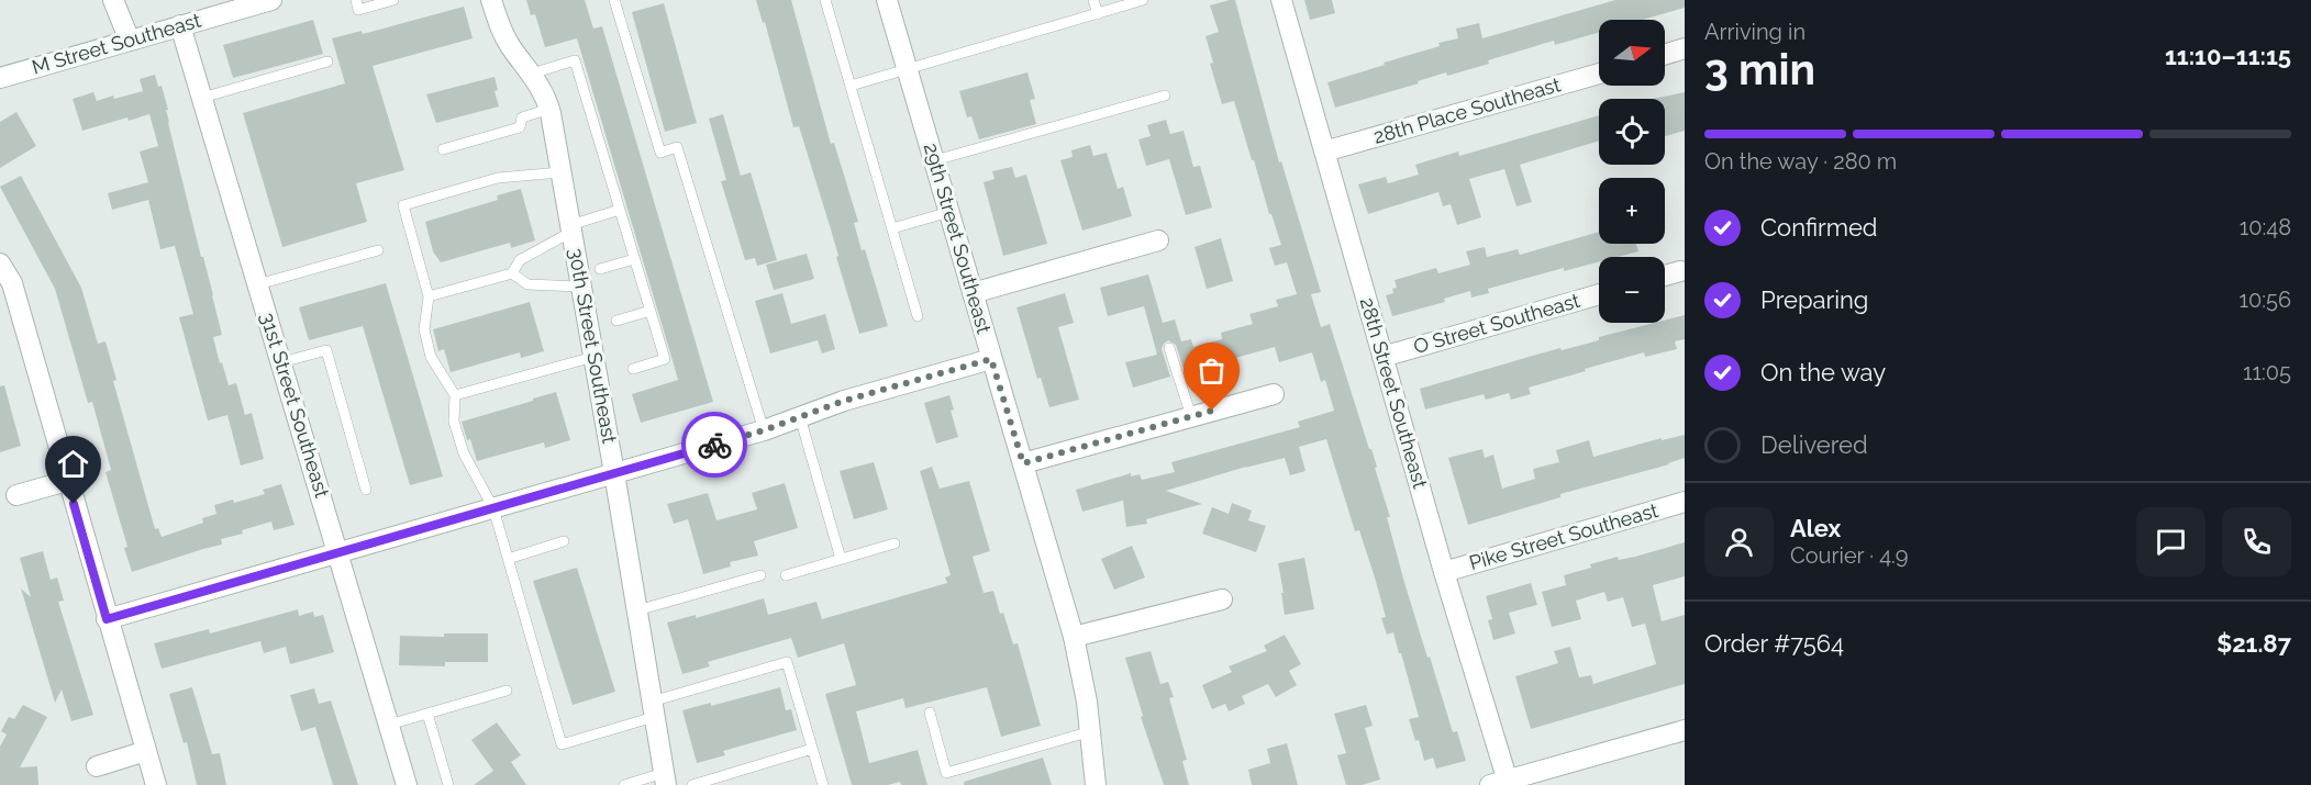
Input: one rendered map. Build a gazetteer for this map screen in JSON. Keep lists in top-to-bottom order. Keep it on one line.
{"streets":{"street":["M Street Southeast","28th Place Southeast","29th Street Southeast","O Street Southeast","30th Street Southeast","28th Street Southeast","31st Street Southeast","Pike Street Southeast"]},"crossings":[["M Street Southeast","31st Street Southeast"],["28th Place Southeast","28th Street Southeast"],["O Street Southeast","28th Street Southeast"],["28th Street Southeast","Pike Street Southeast"]],"north":"right","page":{"heading":["3 min","Arriving in","11:10–11:15"],"panel":["Alex","Courier · 4.9","Order #7564","$21.87"],"map_buttons":["+","−"],"bar":"On the way · 280 m","list":[["Confirmed","10:48"],["Preparing","10:56"],["On the way","11:05"],"Delivered"]}}
